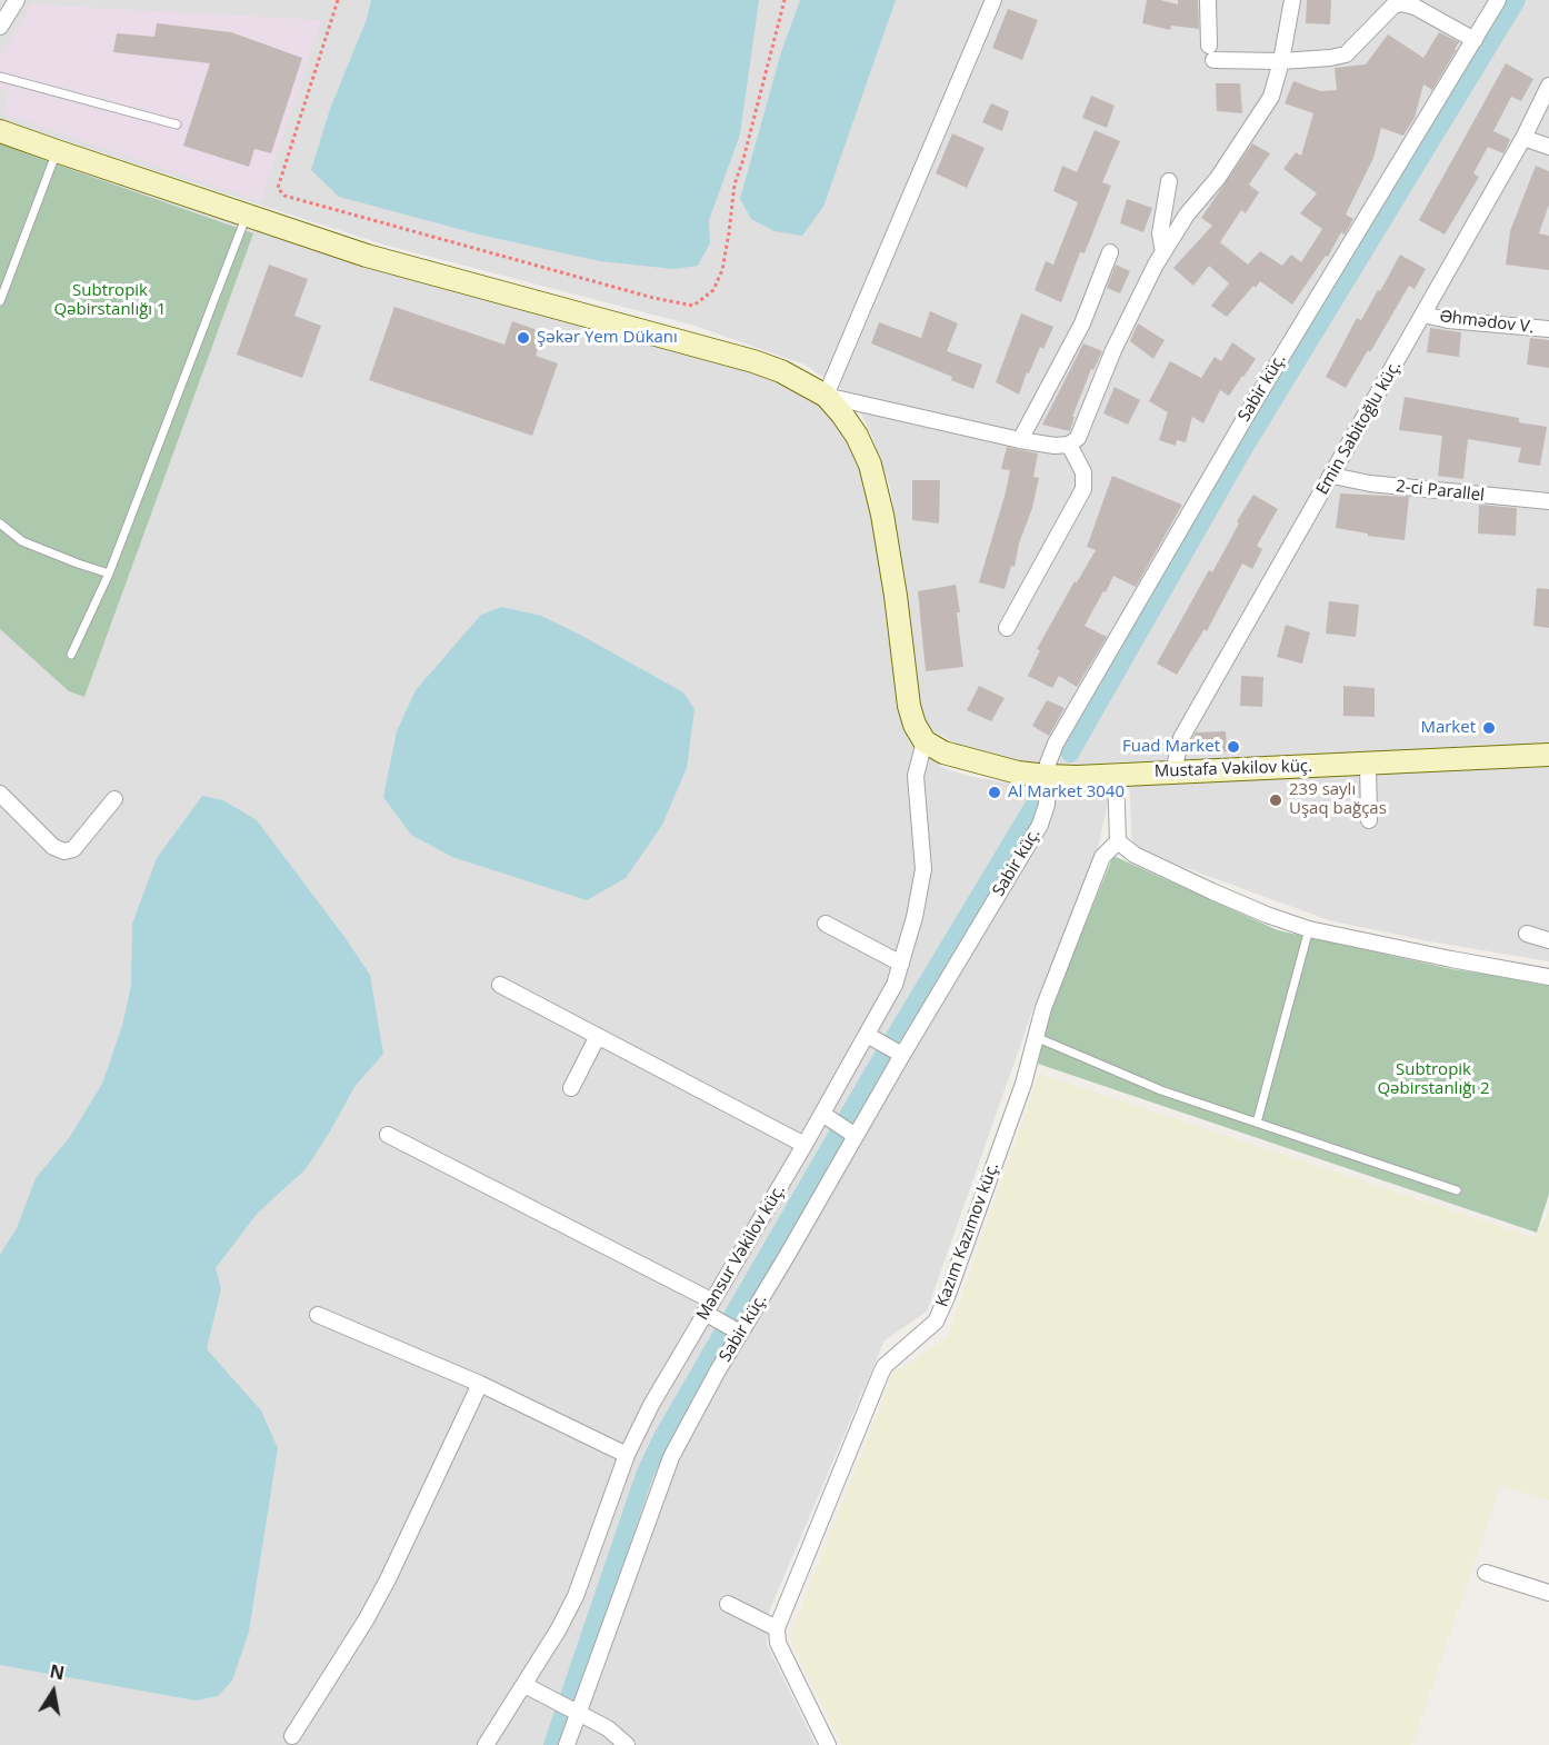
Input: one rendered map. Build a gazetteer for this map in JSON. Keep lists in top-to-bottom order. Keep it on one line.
{"streets":{"street":["Əhmədov V.","Sabir küç.","Emin Sabitoğlu küç.","2-ci Parallel","Mustafa Vəkilov küç.","Kazım Kazımov küç.","Mənsur Vəkilov küç."]},"crossings":[["Əhmədov V.","Emin Sabitoğlu küç."],["Sabir küç.","Mustafa Vəkilov küç."],["Emin Sabitoğlu küç.","2-ci Parallel"],["Emin Sabitoğlu küç.","Mustafa Vəkilov küç."],["Mustafa Vəkilov küç.","Mənsur Vəkilov küç."]],"parks":["Subtropik Qəbirstanlığı 1","Subtropik Qəbirstanlığı 2"],"places":["Şəkər Yem Dükanı","Market","Fuad Market","Al Market 3040","239 saylı Uşaq bağças"],"north":"top"}
